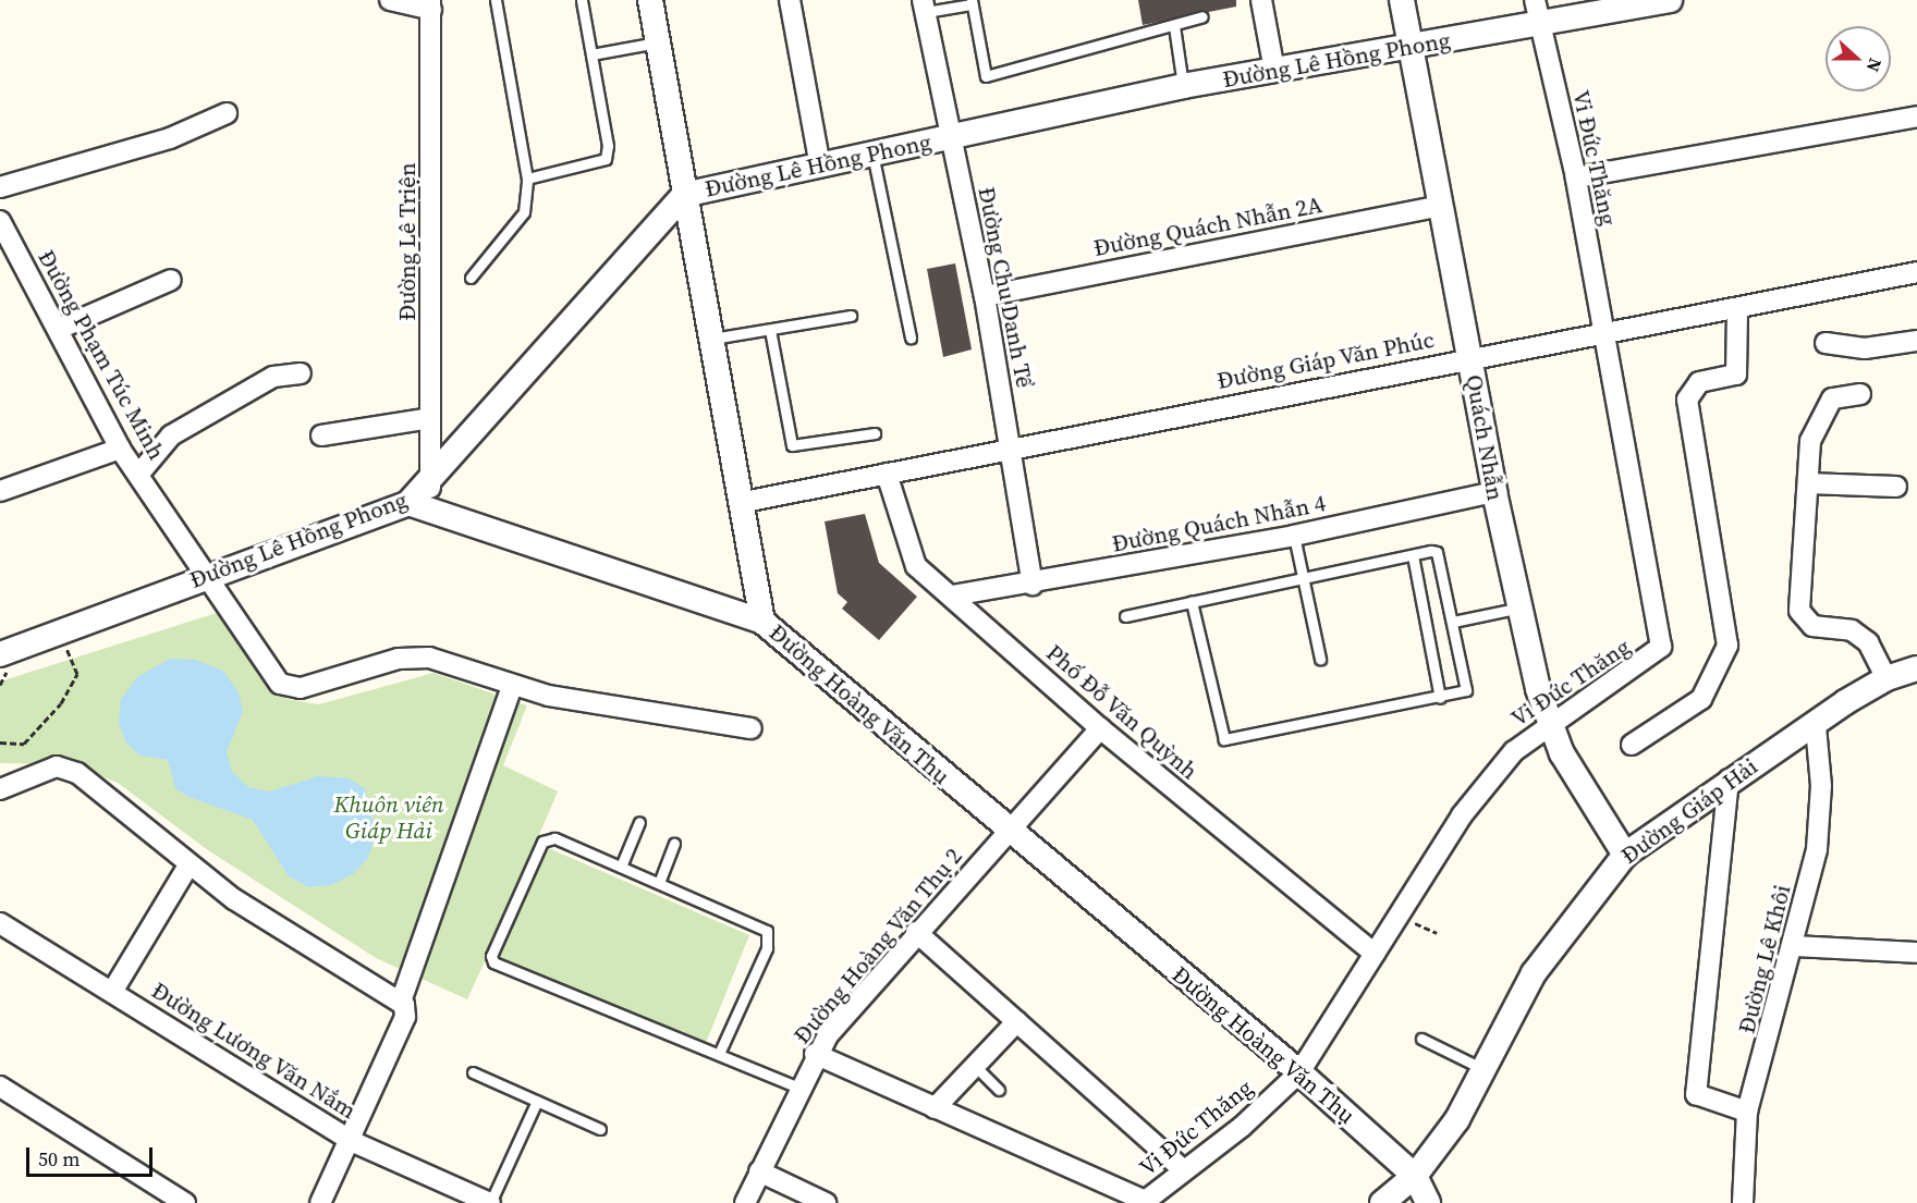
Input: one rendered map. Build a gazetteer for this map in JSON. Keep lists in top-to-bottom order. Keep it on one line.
{"streets":{"street":["Đường Lê Hồng Phong","Vi Đức Thăng","Đường Quách Nhẫn 2A","Đường Lê Triện","Đường Chu Danh Tể","Đường Phạm Túc Minh","Đường Giáp Văn Phúc","Quách Nhẫn","Đường Quách Nhẫn 4","Đường Hoàng Văn Thụ","Phố Đỗ Văn Quỳnh","Đường Giáp Hải","Đường Hoàng Văn Thụ 2","Đường Lê Khôi","Đường Lương Văn Nắm"]},"crossings":[["Đường Lê Hồng Phong","Vi Đức Thăng"],["Đường Lê Hồng Phong","Đường Lê Triện"],["Đường Lê Hồng Phong","Đường Chu Danh Tể"],["Đường Lê Hồng Phong","Đường Phạm Túc Minh"],["Đường Lê Hồng Phong","Quách Nhẫn"],["Đường Lê Hồng Phong","Đường Hoàng Văn Thụ"],["Vi Đức Thăng","Đường Giáp Văn Phúc"],["Vi Đức Thăng","Quách Nhẫn"],["Vi Đức Thăng","Đường Hoàng Văn Thụ"],["Vi Đức Thăng","Phố Đỗ Văn Quỳnh"],["Đường Quách Nhẫn 2A","Đường Chu Danh Tể"],["Đường Quách Nhẫn 2A","Quách Nhẫn"],["Đường Chu Danh Tể","Đường Giáp Văn Phúc"],["Đường Chu Danh Tể","Đường Quách Nhẫn 4"],["Đường Giáp Văn Phúc","Quách Nhẫn"],["Đường Giáp Văn Phúc","Đường Hoàng Văn Thụ"],["Đường Giáp Văn Phúc","Phố Đỗ Văn Quỳnh"],["Quách Nhẫn","Đường Quách Nhẫn 4"],["Quách Nhẫn","Đường Giáp Hải"],["Đường Quách Nhẫn 4","Phố Đỗ Văn Quỳnh"],["Đường Hoàng Văn Thụ","Đường Giáp Hải"],["Đường Hoàng Văn Thụ","Đường Hoàng Văn Thụ 2"],["Phố Đỗ Văn Quỳnh","Đường Hoàng Văn Thụ 2"],["Đường Giáp Hải","Đường Lê Khôi"]],"parks":["Khuôn viên Giáp Hải"],"scale_bar":"50 m","north":"right"}
